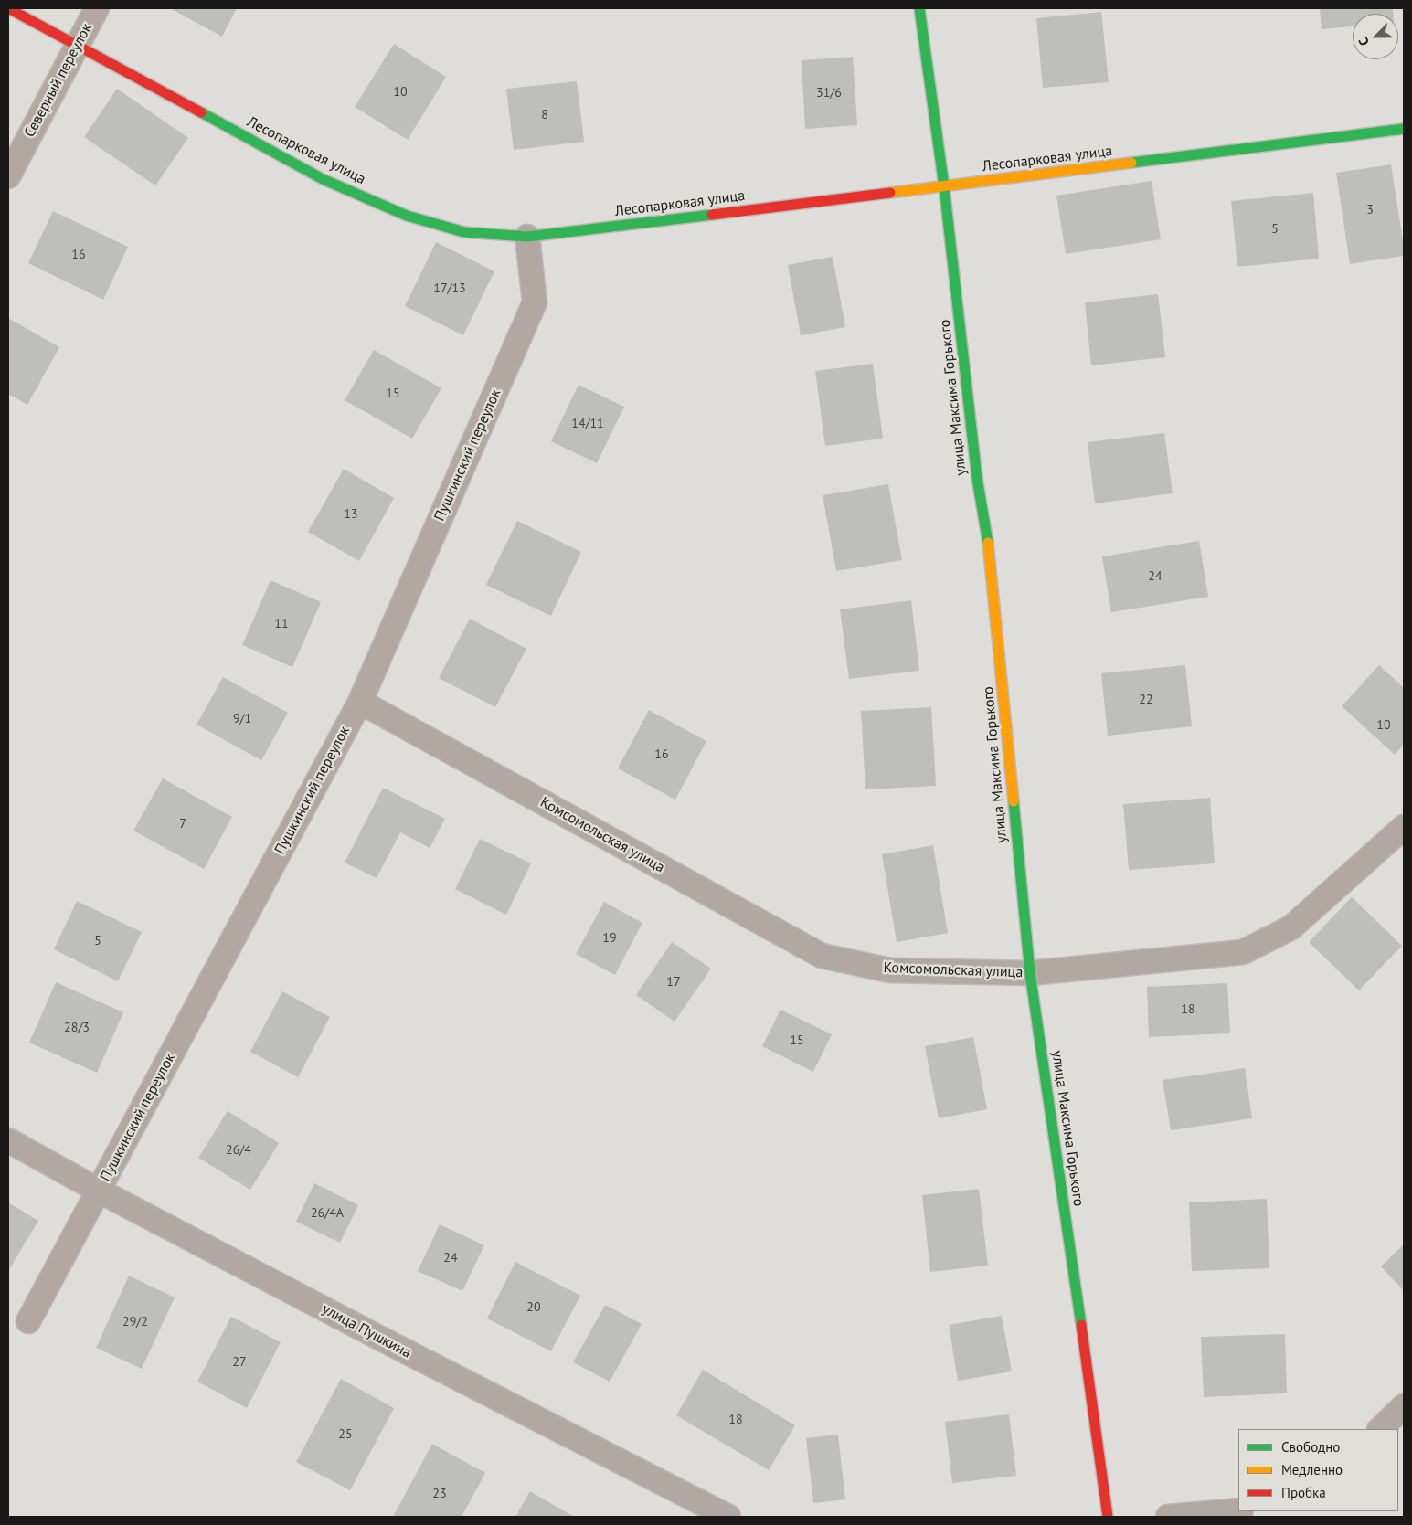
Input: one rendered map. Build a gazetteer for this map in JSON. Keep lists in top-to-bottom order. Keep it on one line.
{"streets":{"street":["Северный переулок","Лесопарковая улица","улица Максима Горького","Пушкинский переулок","Комсомольская улица","улица Пушкина"]},"crossings":[["Северный переулок","Лесопарковая улица"],["Лесопарковая улица","улица Максима Горького"],["Лесопарковая улица","Пушкинский переулок"],["улица Максима Горького","Комсомольская улица"],["Пушкинский переулок","Комсомольская улица"],["Пушкинский переулок","улица Пушкина"]],"house_numbers":["10","31/6","8","3","5","16","17/13","15","14/11","13","24","11","22","9/1","10","16","7","19","5","17","18","28/3","15","26/4","26/4А","24","20","29/2","27","18","25","23"],"legend":["Свободно","Медленно","Пробка"],"north":"bottom left"}
